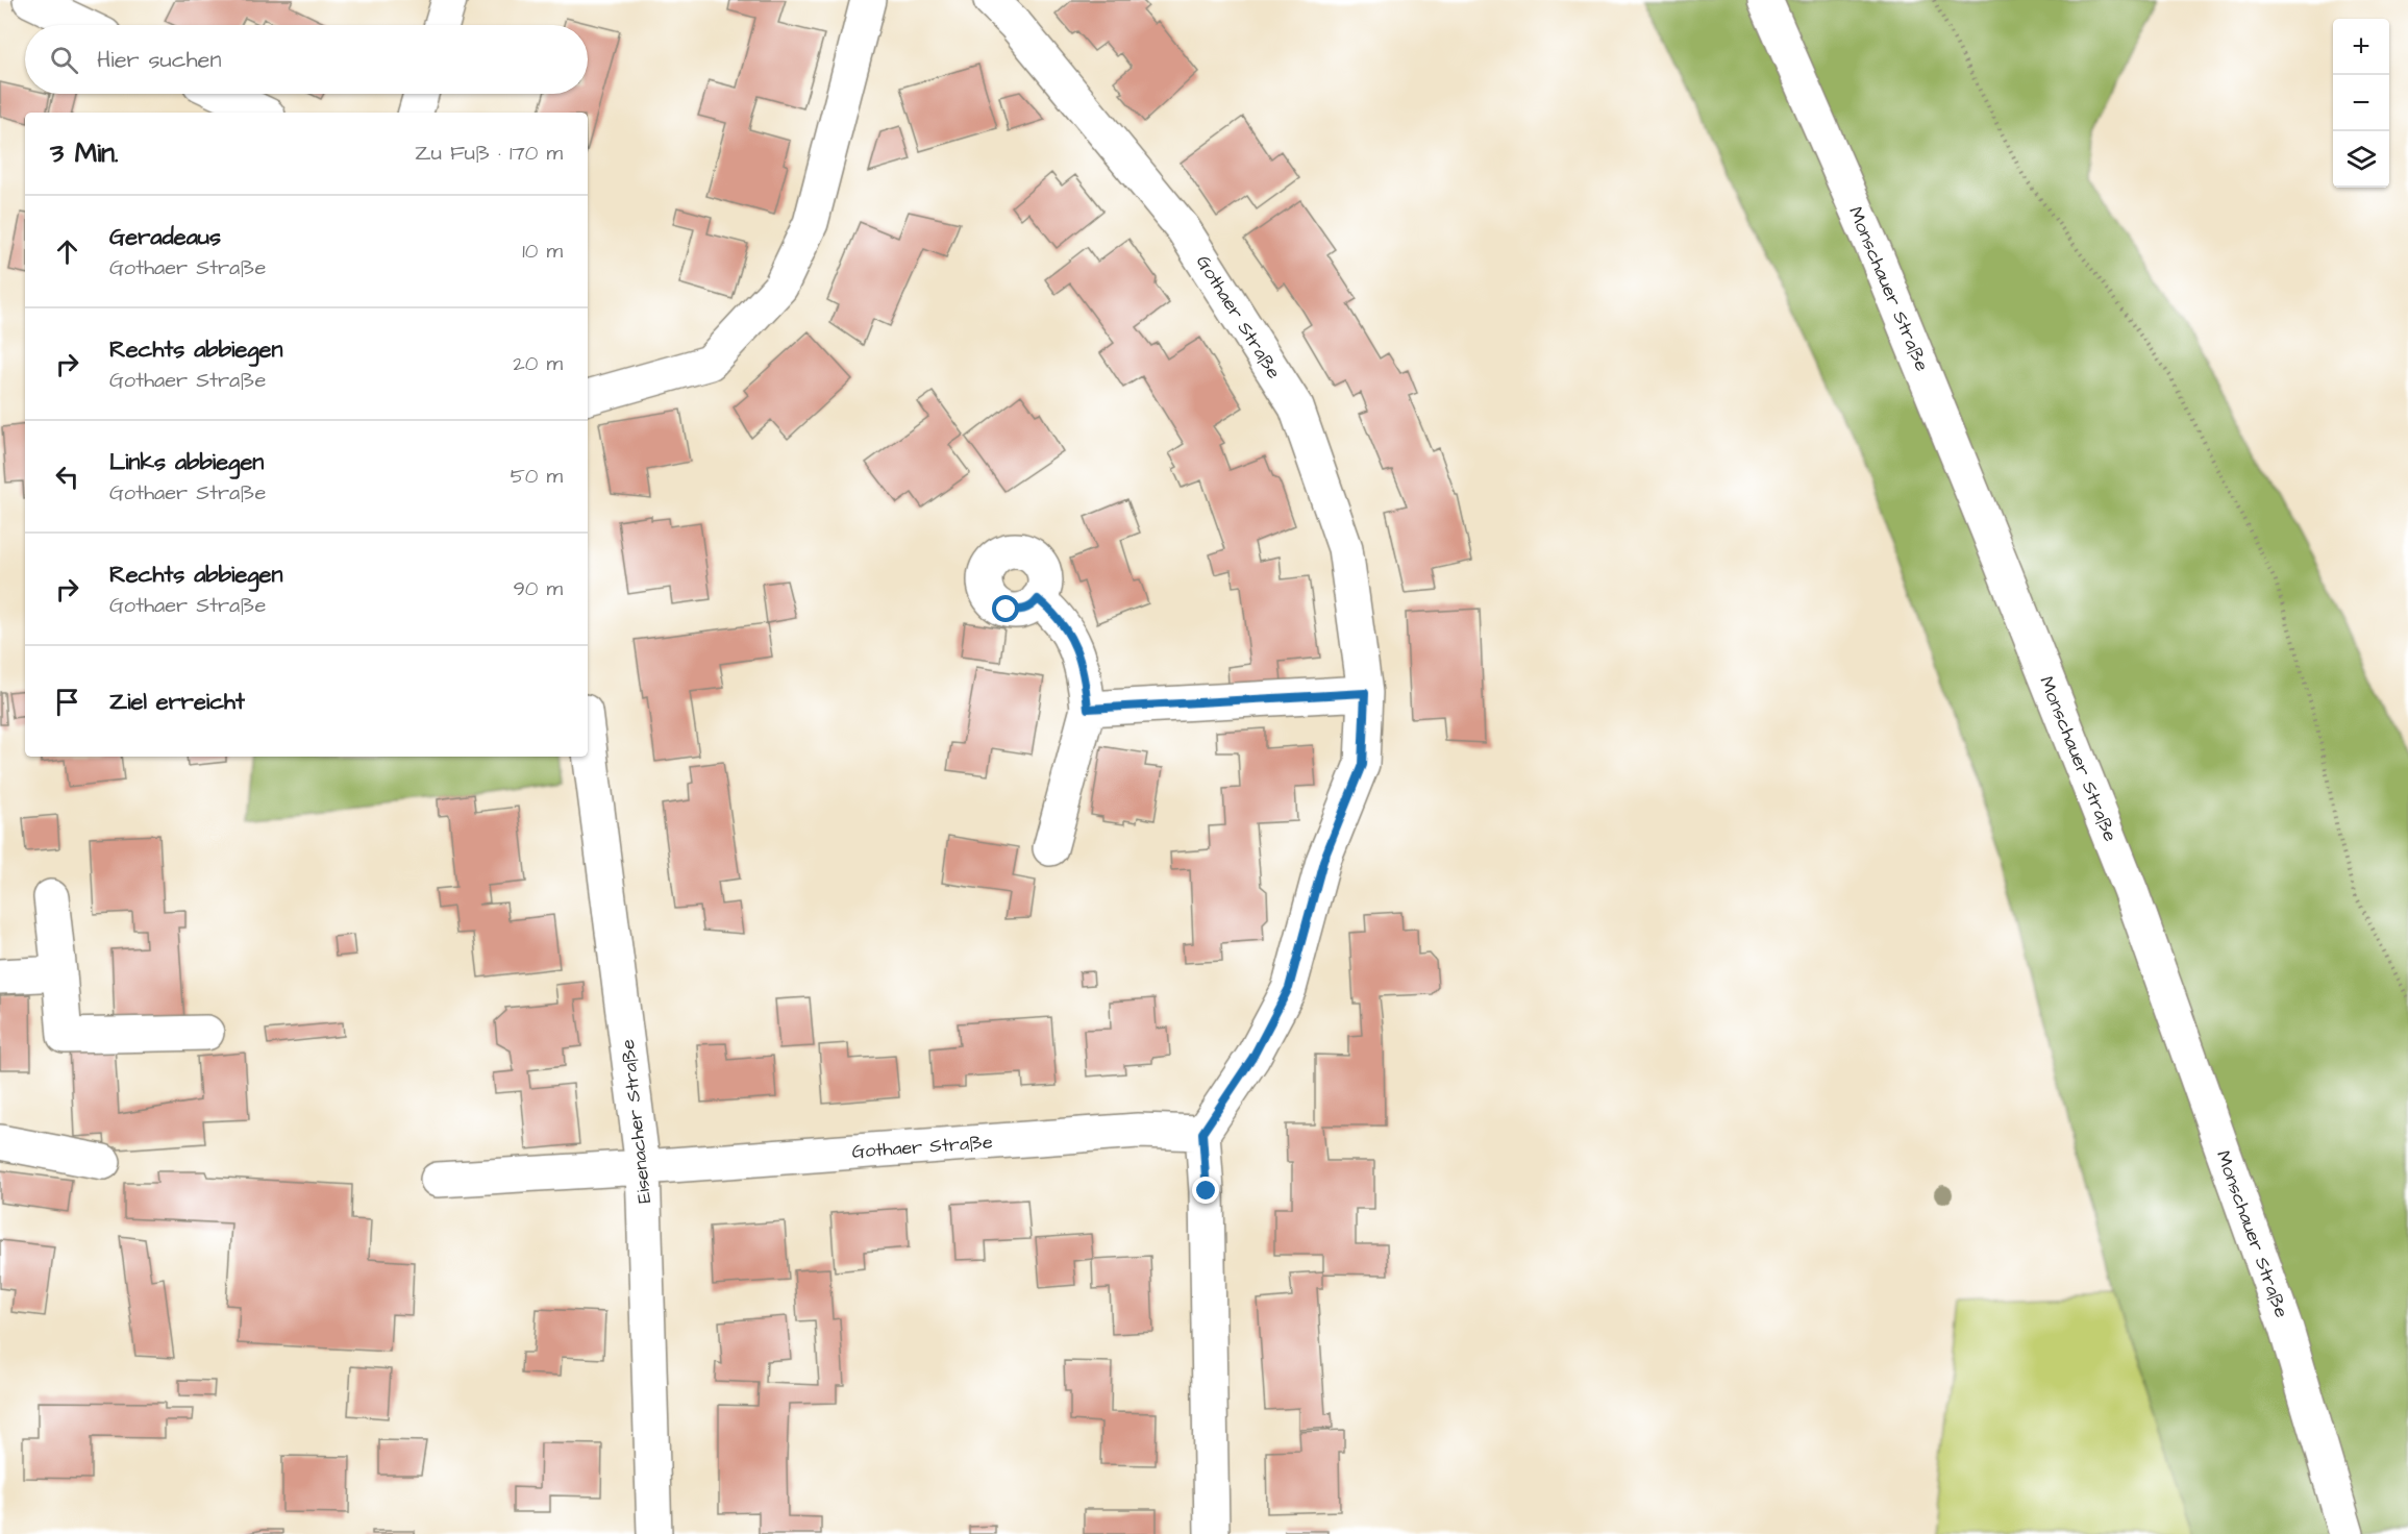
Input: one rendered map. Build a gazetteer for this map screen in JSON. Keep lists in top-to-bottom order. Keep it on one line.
{"streets":{"street":["Monschauer Straße","Gothaer Straße","Eisenacher Straße"]},"crossings":[["Gothaer Straße","Eisenacher Straße"]],"page":{"map_buttons":["+","−"],"search":"Hier suchen","heading":["3 Min.","Zu Fuß · 170 m"],"list":[["Geradeaus","Gothaer Straße","10 m"],["Rechts abbiegen","Gothaer Straße","20 m"],["Links abbiegen","Gothaer Straße","50 m"],["Rechts abbiegen","Gothaer Straße","90 m"],"Ziel erreicht"]}}
